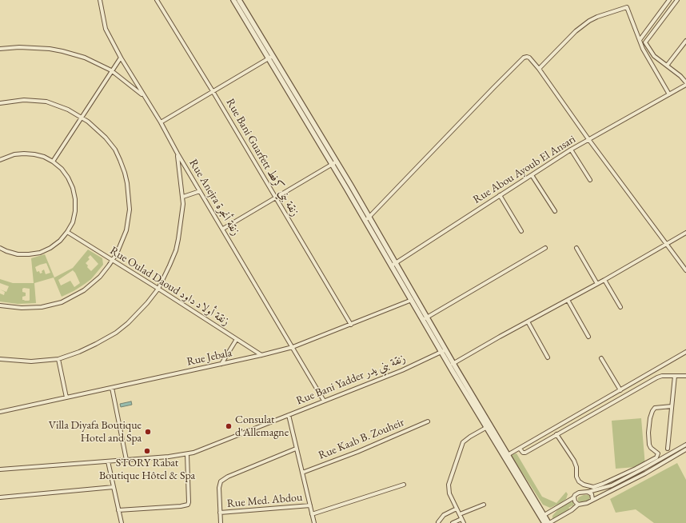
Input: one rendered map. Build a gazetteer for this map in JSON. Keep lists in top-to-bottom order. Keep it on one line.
{"streets":{"street":["Rue Bani Guarfett زنقة بني كرفط","Rue Abou Ayoub El Ansari","Rue Anejra زنقة أنجرة","Rue Oulad Daoud زنقة أولاد داود","Rue Jebala","Rue Bani Yadder زنقة بني يدر","Rue Kaab B. Zouheir","Rue Med. Abdou"]},"crossings":[["Rue Bani Guarfett زنقة بني كرفط","Rue Jebala"],["Rue Anejra زنقة أنجرة","Rue Jebala"],["Rue Anejra زنقة أنجرة","Rue Bani Yadder زنقة بني يدر"],["Rue Oulad Daoud زنقة أولاد داود","Rue Jebala"],["Rue Bani Yadder زنقة بني يدر","Rue Med. Abdou"],["Rue Kaab B. Zouheir","Rue Med. Abdou"]],"places":["Consulat d'Allemagne","Villa Diyafa Boutique Hotel and Spa","STORY Rabat Boutique Hôtel & Spa"]}
